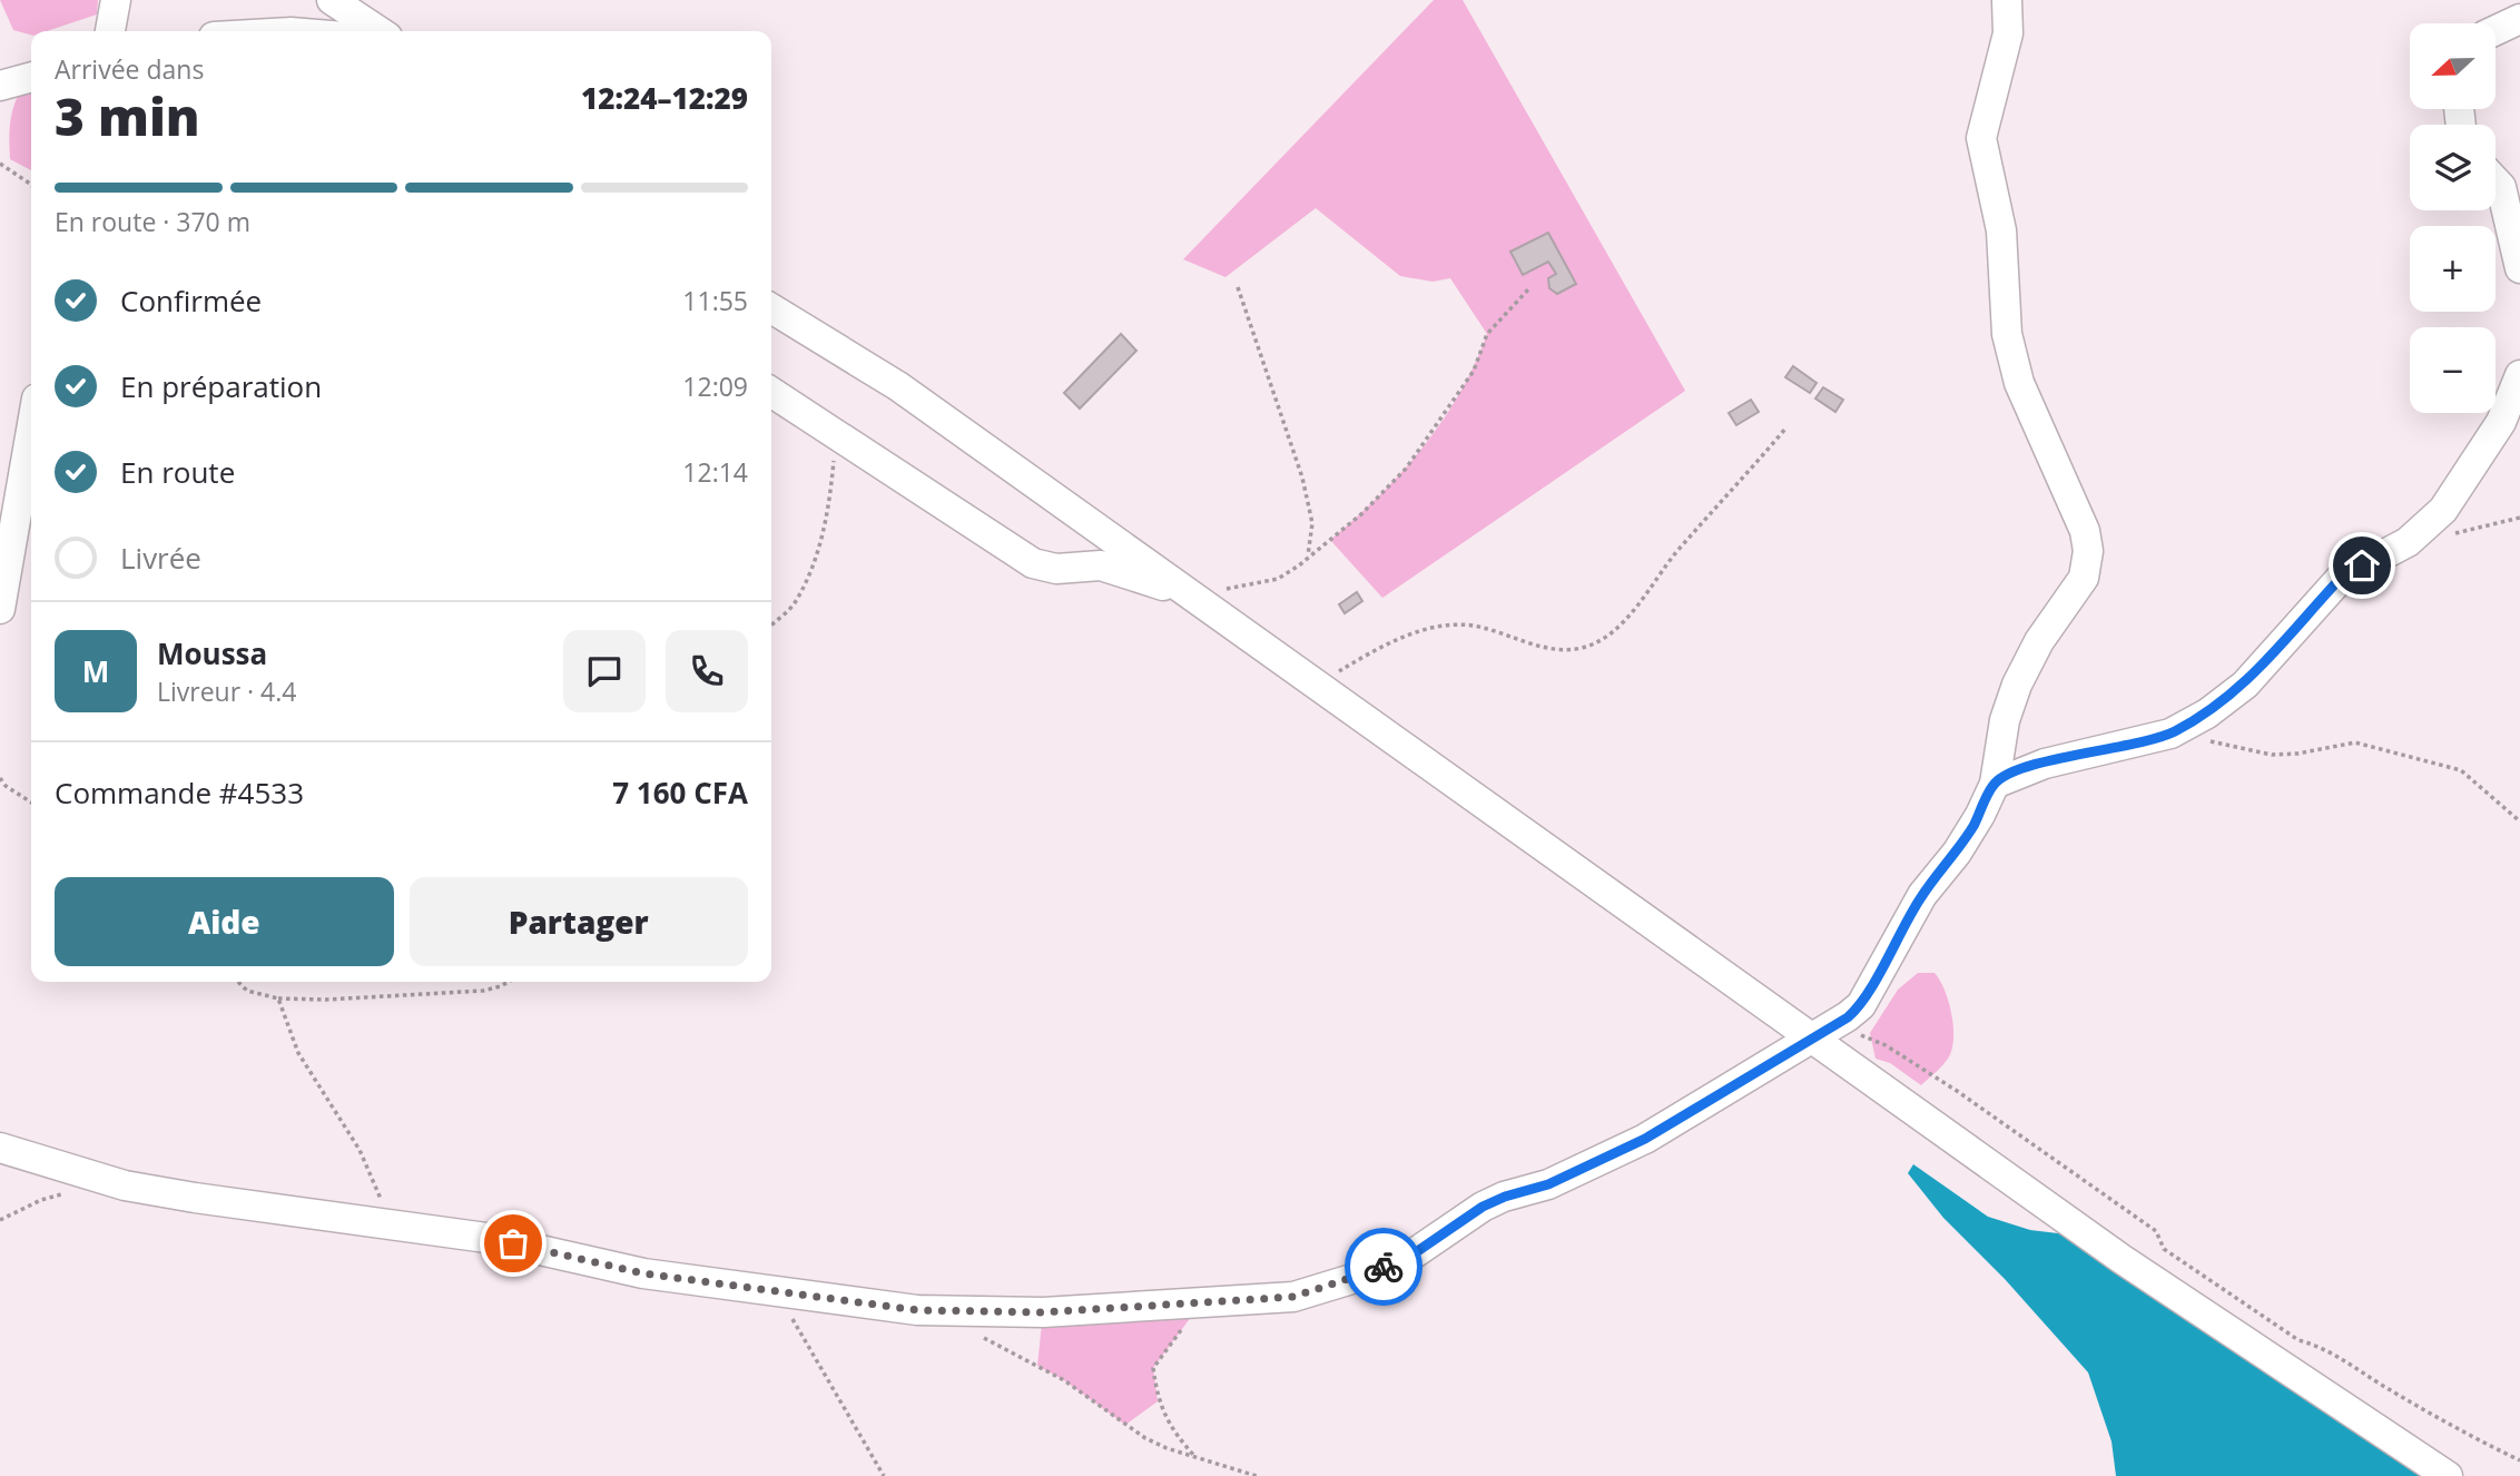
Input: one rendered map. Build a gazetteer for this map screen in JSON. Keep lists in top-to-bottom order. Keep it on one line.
{"north":"left","page":{"map_buttons":["+","−"],"heading":["3 min","Arrivée dans","12:24–12:29"],"panel":["Moussa","Livreur · 4.4","Commande #4533","7 160 CFA"],"bar":"En route · 370 m","list":[["Confirmée","11:55"],["En préparation","12:09"],["En route","12:14"],"Livrée"],"round":"M","buttons":["Aide","Partager"]}}
